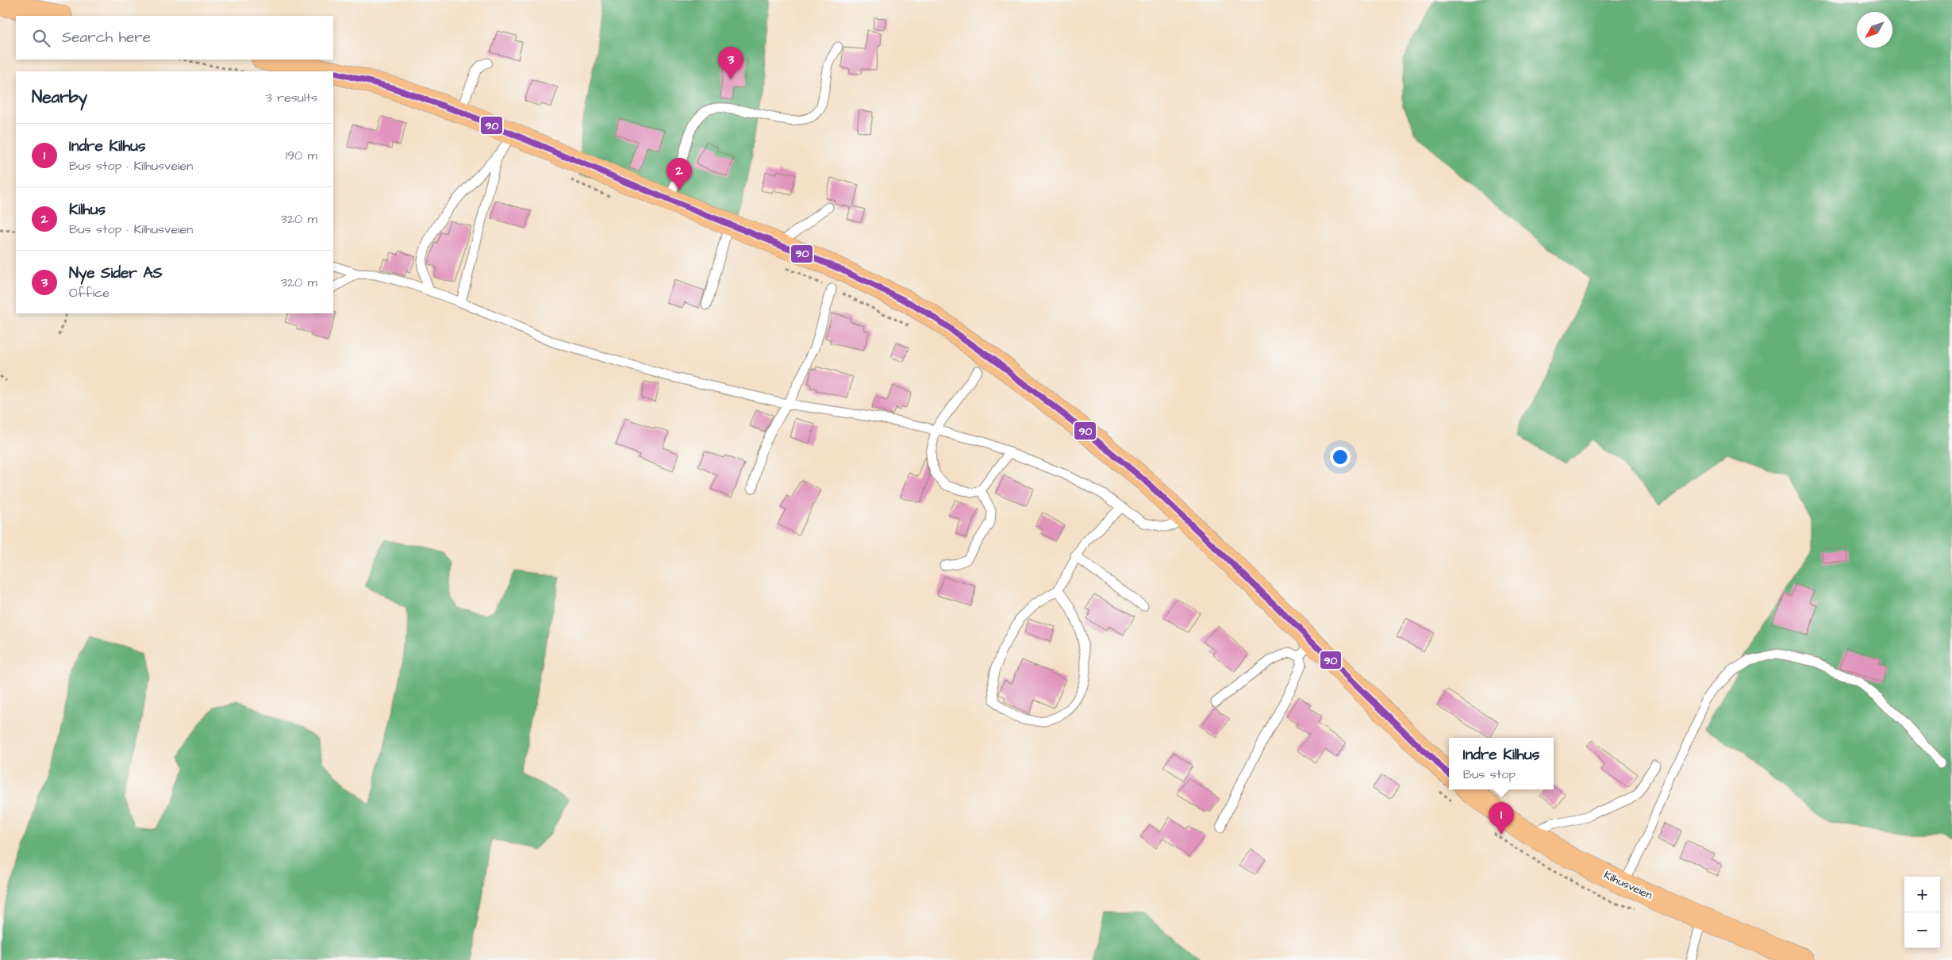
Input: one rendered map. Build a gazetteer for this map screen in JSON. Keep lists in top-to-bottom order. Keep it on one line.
{"streets":{"main road":["Kilhusveien"]},"lines":["transit line 90"],"north":"bottom left","page":{"search":"Search here","pins":["3","2","1"],"heading":["Nearby","3 results"],"list":[{"mark":"1","name":"Indre Kilhus","note":"Bus stop · Kilhusveien","value":"190 m"},{"mark":"2","name":"Kilhus","note":"Bus stop · Kilhusveien","value":"320 m"},{"mark":"3","name":"Nye Sider AS","note":"Office","value":"320 m"}],"popup":["Indre Kilhus","Bus stop"],"map_buttons":["+","−"]}}
